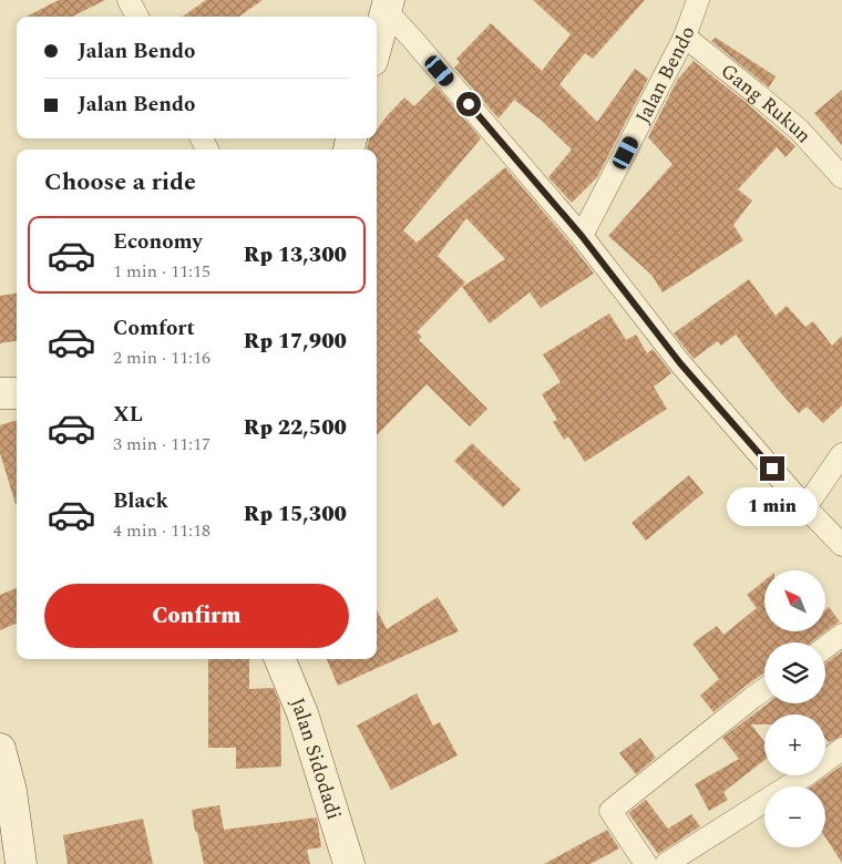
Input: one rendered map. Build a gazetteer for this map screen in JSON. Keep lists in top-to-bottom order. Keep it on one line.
{"streets":{"street":["Jalan Bendo","Gang Rukun","Jalan Sidodadi"]},"crossings":[["Jalan Bendo","Gang Rukun"]],"north":"top left","page":{"banner":["Jalan Bendo","Jalan Bendo"],"heading":"Choose a ride","list":[{"name":"Economy","note":"1 min · 11:15","value":"Rp 13,300"},{"name":"Comfort","note":"2 min · 11:16","value":"Rp 17,900"},{"name":"XL","note":"3 min · 11:17","value":"Rp 22,500"},{"name":"Black","note":"4 min · 11:18","value":"Rp 15,300"}],"bubble":"1 min","map_buttons":["+","−"],"buttons":"Confirm"}}
